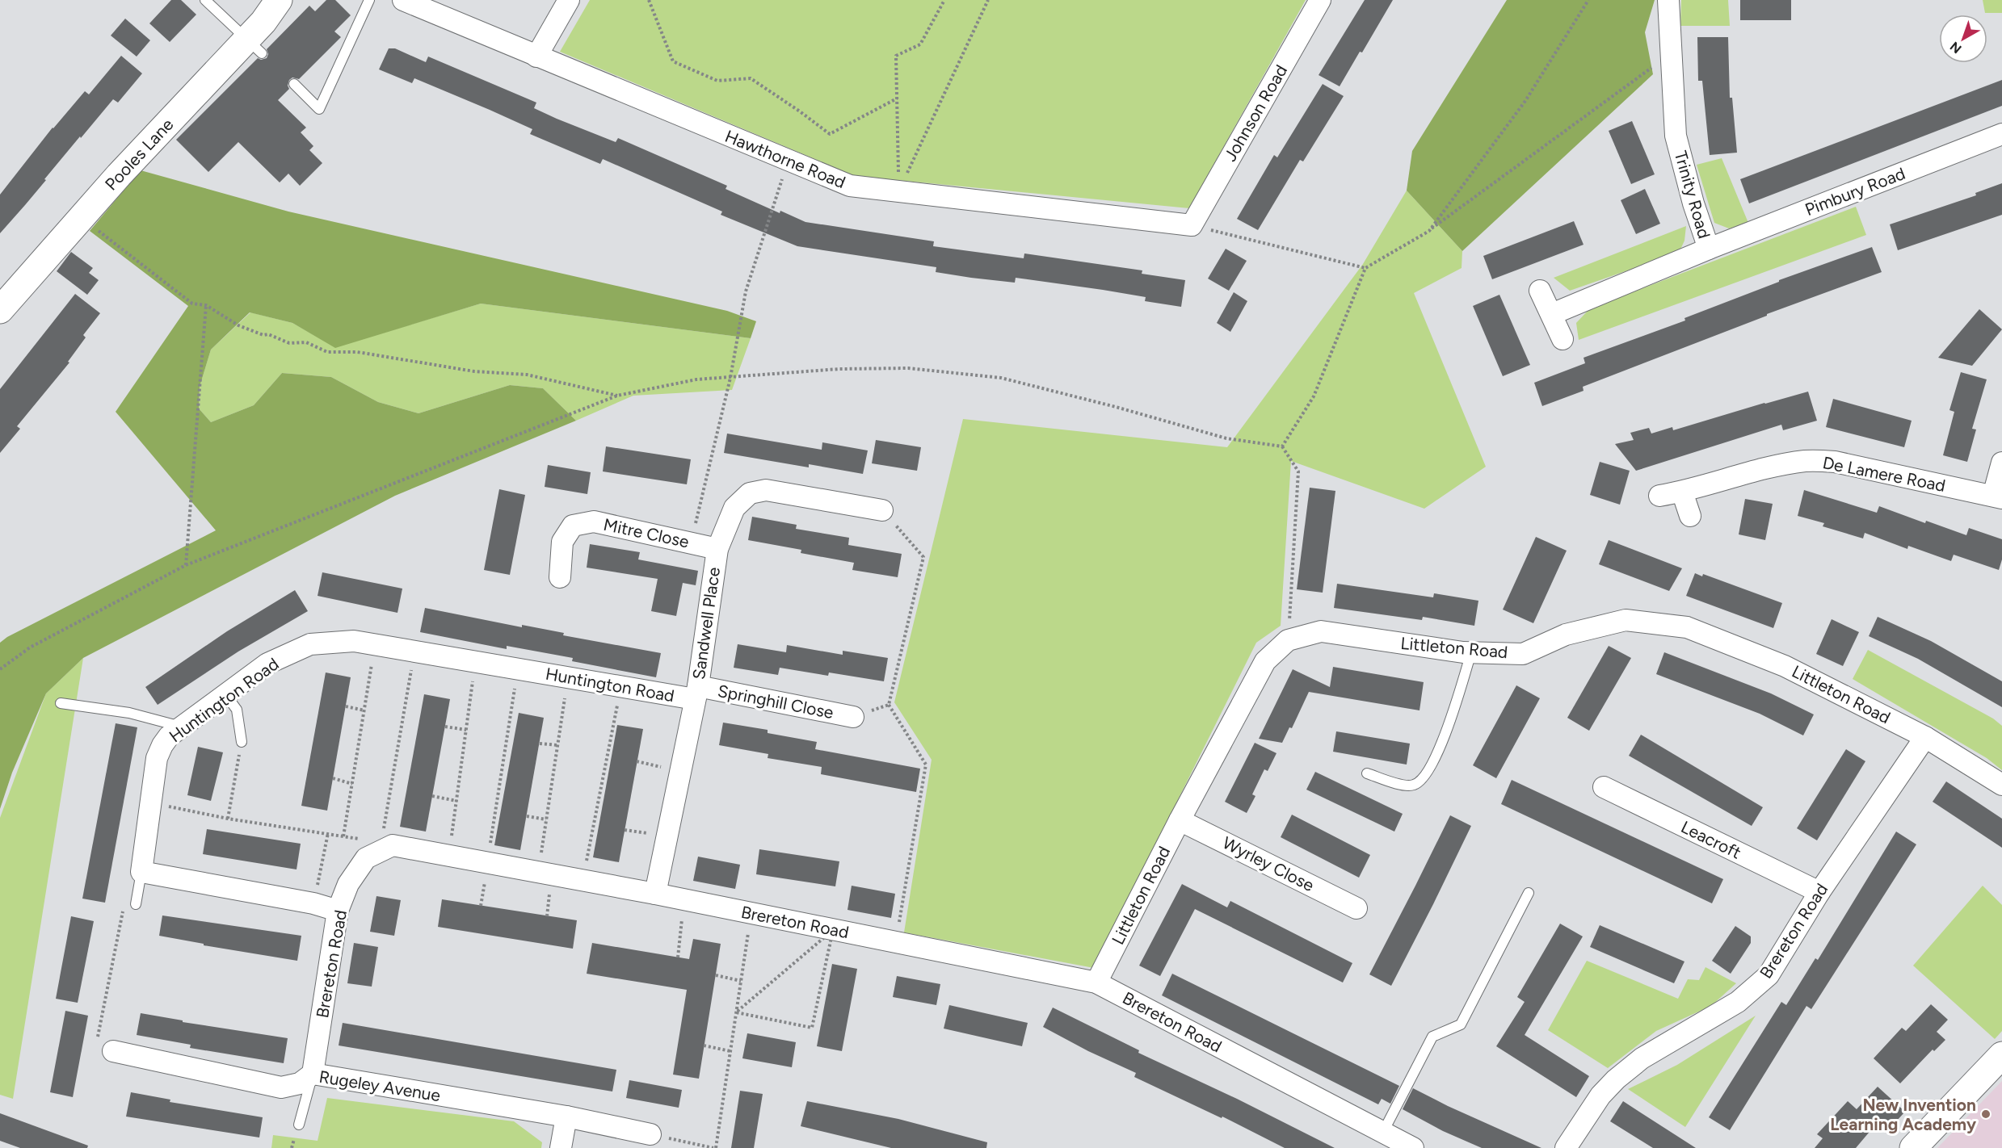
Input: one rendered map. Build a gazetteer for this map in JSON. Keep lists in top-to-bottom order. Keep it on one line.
{"streets":{"street":["Johnson Road","Pooles Lane","Hawthorne Road","Pimbury Road","Trinity Road","De Lamere Road","Mitre Close","Sandwell Place","Littleton Road","Huntington Road","Springhill Close","Leacroft","Wyrley Close","Brereton Road","Rugeley Avenue"]},"crossings":[["Johnson Road","Hawthorne Road"],["Pimbury Road","Trinity Road"],["Mitre Close","Sandwell Place"],["Sandwell Place","Huntington Road"],["Sandwell Place","Springhill Close"],["Sandwell Place","Brereton Road"],["Littleton Road","Wyrley Close"],["Littleton Road","Brereton Road"],["Huntington Road","Springhill Close"],["Leacroft","Brereton Road"],["Brereton Road","Rugeley Avenue"]],"places":["New Invention Learning Academy"],"north":"bottom left"}
